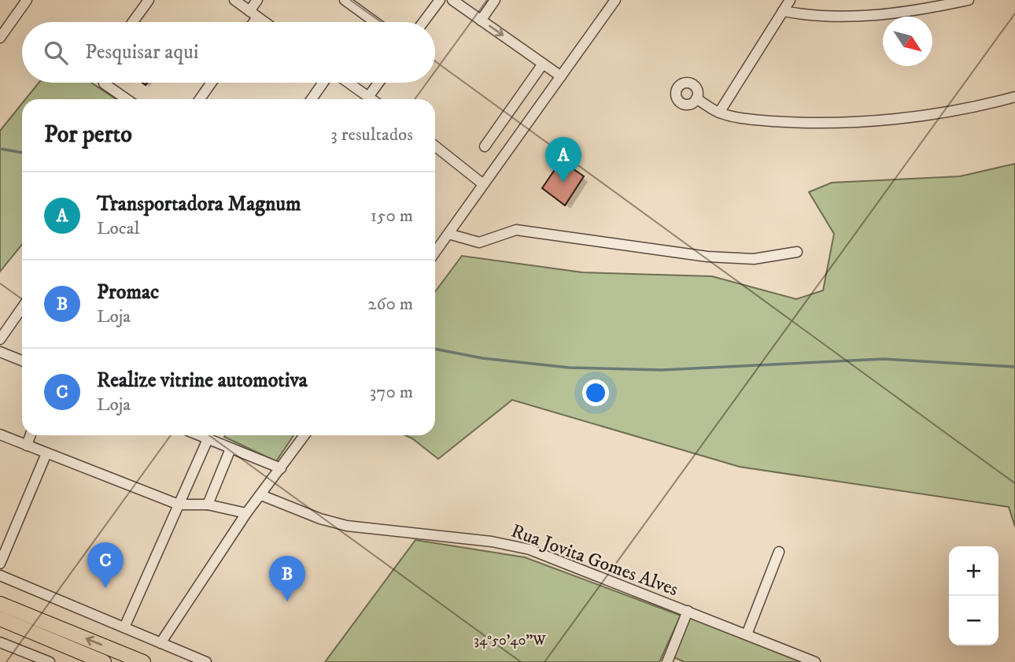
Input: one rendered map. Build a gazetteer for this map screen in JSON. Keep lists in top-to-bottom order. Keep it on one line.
{"streets":{"street":["Rua Jovita Gomes Alves"]},"north":"bottom right","page":{"search":"Pesquisar aqui","heading":["Por perto","3 resultados"],"pins":["A","C","B"],"list":[{"mark":"A","name":"Transportadora Magnum","note":"Local","value":"150 m"},{"mark":"B","name":"Promac","note":"Loja","value":"260 m"},{"mark":"C","name":"Realize vitrine automotiva","note":"Loja","value":"370 m"}],"map_buttons":["+","−"]},"coordinates":["34°50'40\"W"]}
